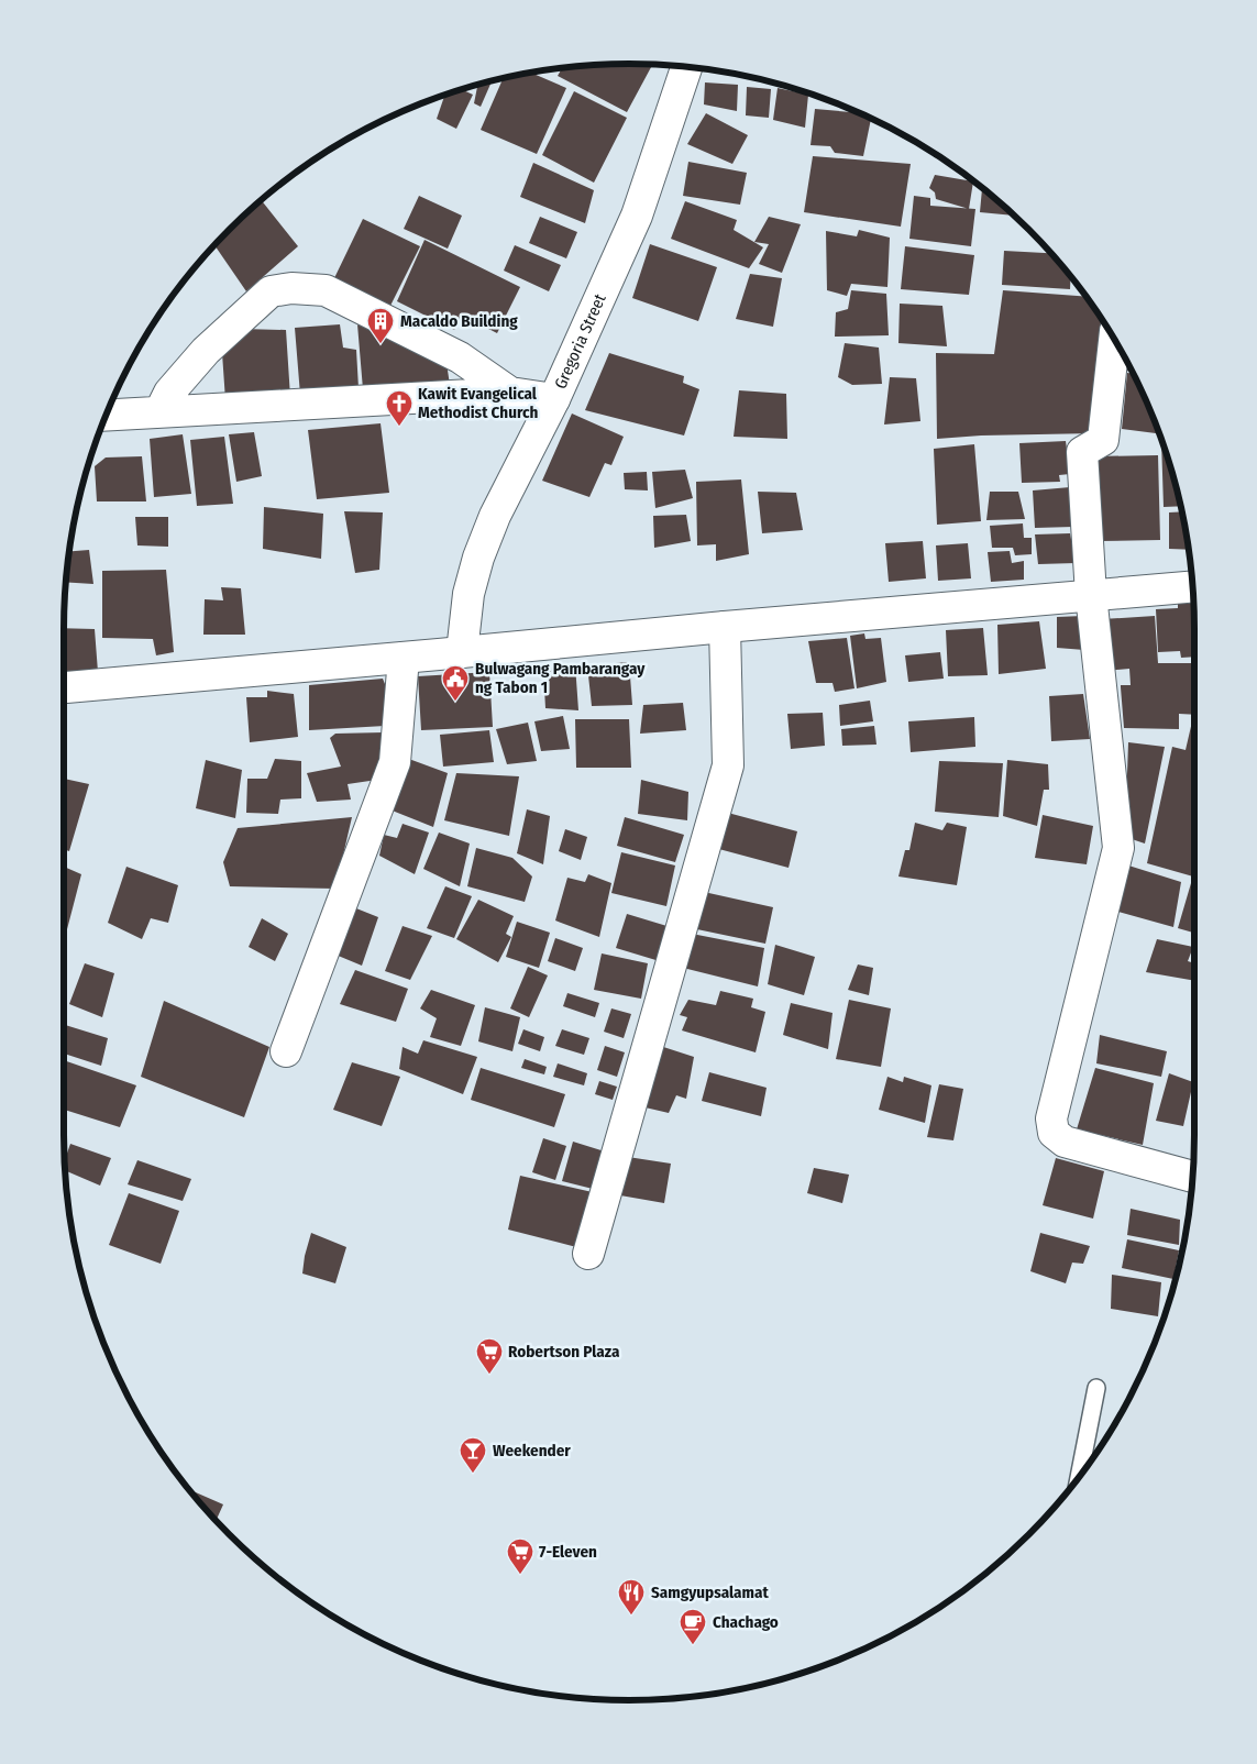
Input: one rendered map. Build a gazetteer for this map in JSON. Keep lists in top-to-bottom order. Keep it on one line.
{"streets":{"street":["Gregoria Street"]},"places":{"building":["Macaldo Building"],"church":["Kawit Evangelical Methodist Church"],"public building":["Bulwagang Pambarangay ng Tabon 1"],"supermarket":["Robertson Plaza","7-Eleven"],"bar":["Weekender"],"restaurant":["Samgyupsalamat"],"cafe":["Chachago"]}}
